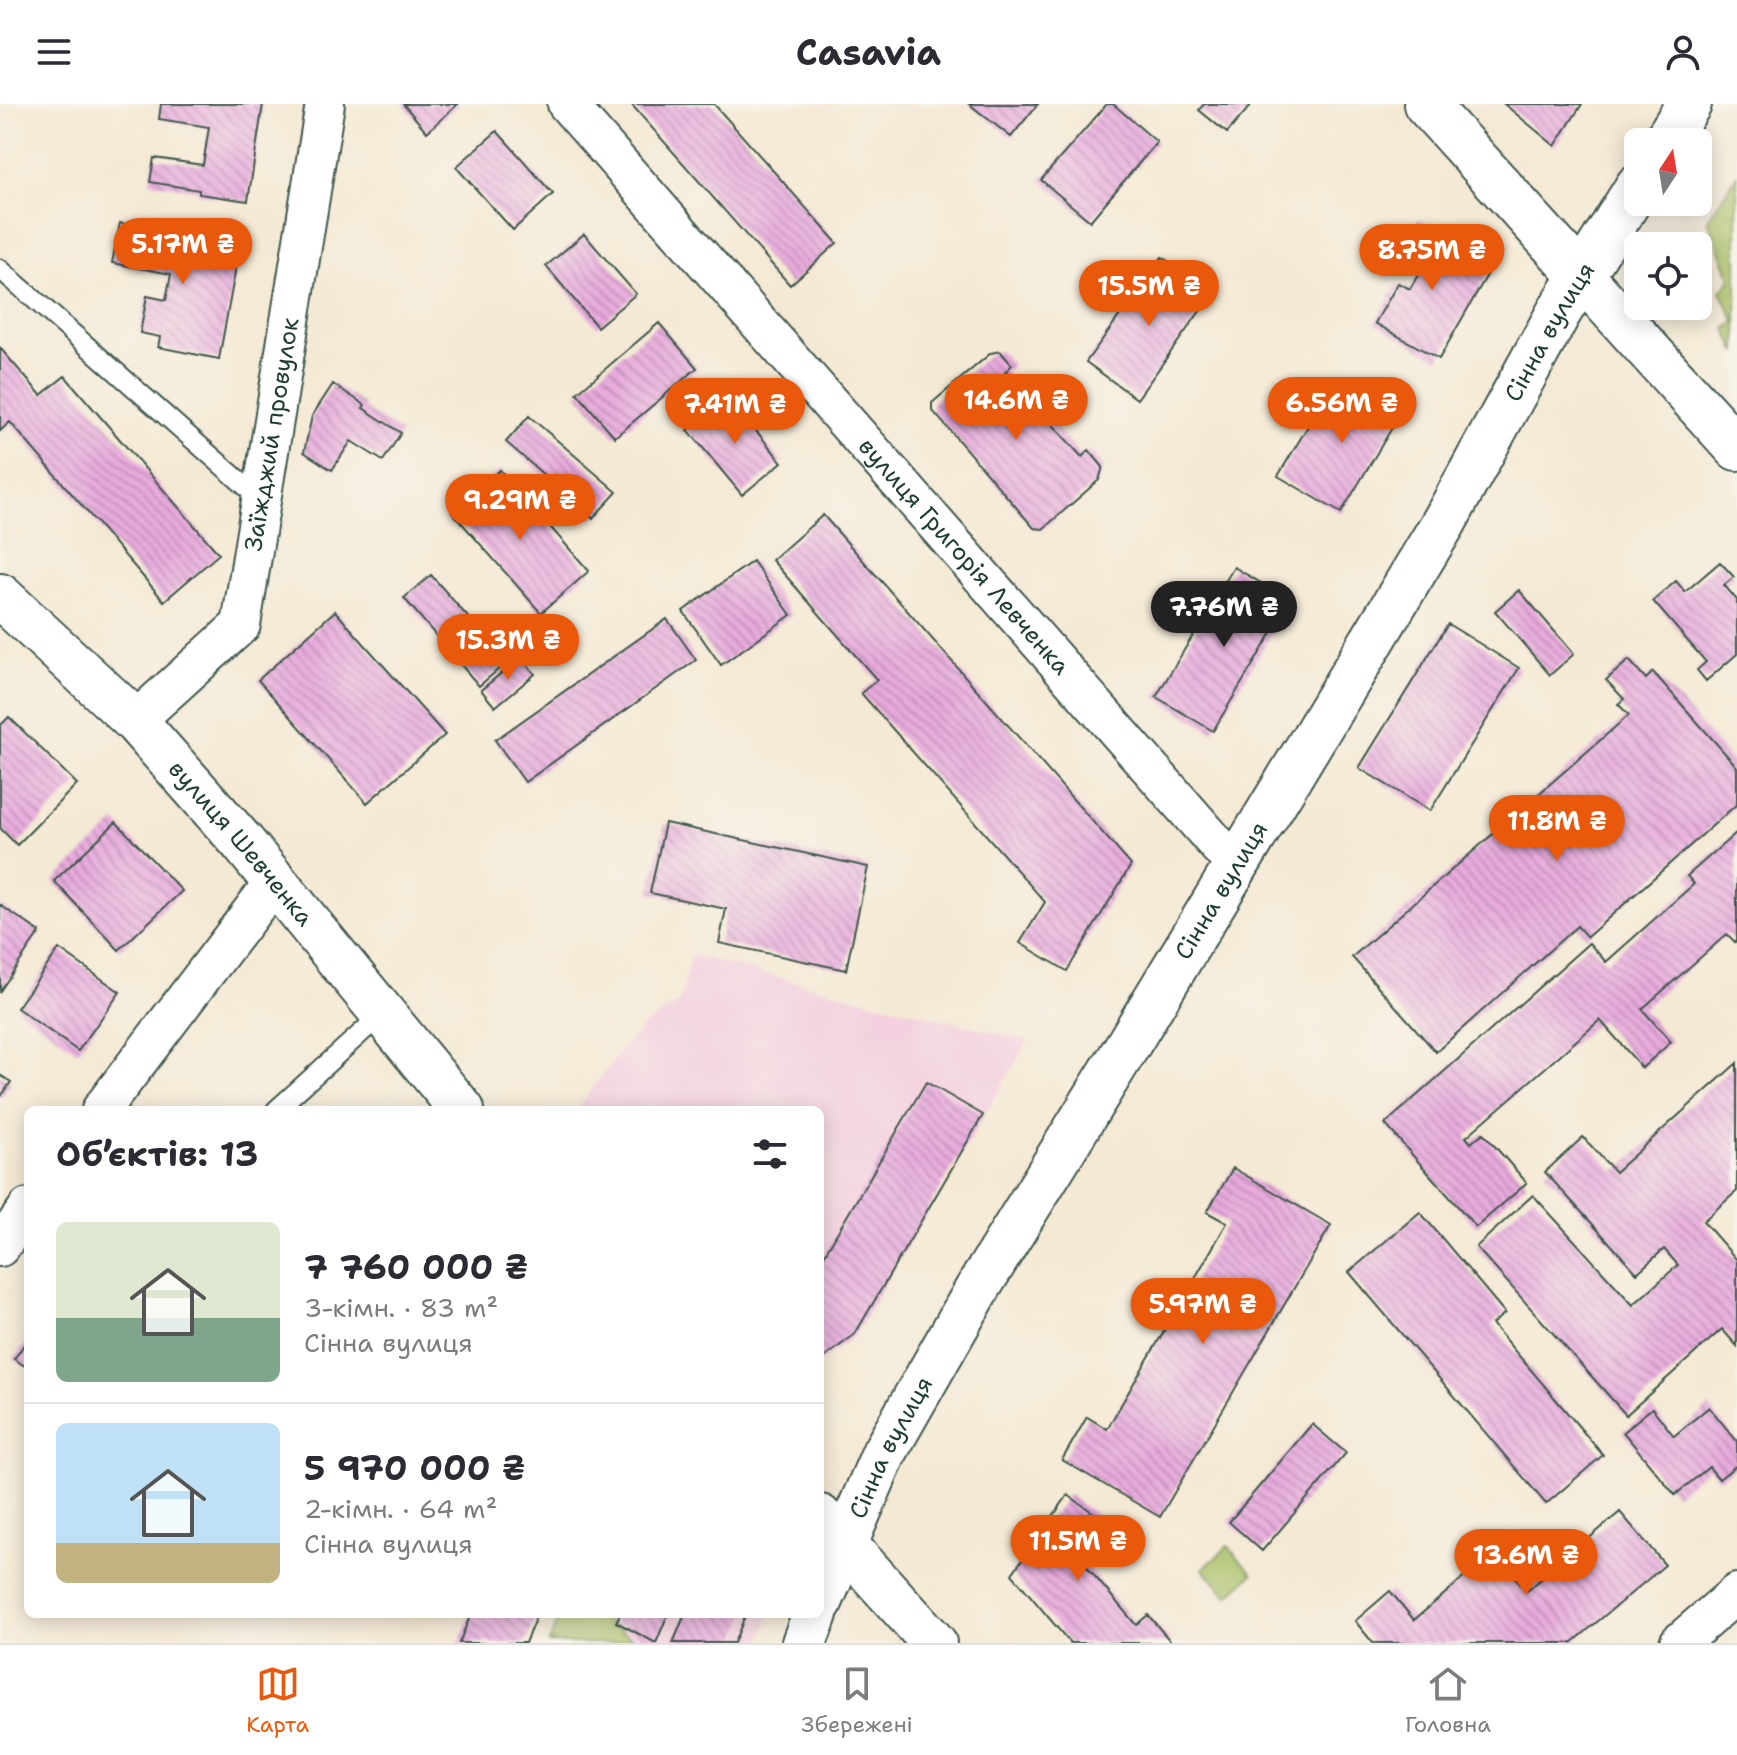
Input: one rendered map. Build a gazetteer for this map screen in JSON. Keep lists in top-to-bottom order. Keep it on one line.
{"streets":{"main road":["Сінна вулиця","вулиця Шевченка"],"street":["Заїжджий провулок","вулиця Григорія Левченка"]},"crossings":[["Сінна вулиця","вулиця Григорія Левченка"],["Заїжджий провулок","вулиця Шевченка"]],"north":"top","page":{"header":"Casavia","price":["5.17M ₴","8.75M ₴","15.5M ₴","14.6M ₴","6.56M ₴","7.41M ₴","9.29M ₴","7.76M ₴","15.3M ₴","11.8M ₴","5.97M ₴","11.5M ₴","13.6M ₴"],"heading":"Об’єктів: 13","list":[{"name":"7 760 000 ₴","note":"3-кімн. · 83 m² · Сінна вулиця"},{"name":"5 970 000 ₴","note":"2-кімн. · 64 m² · Сінна вулиця"}],"tabs":["Карта","Збережені","Головна"]}}
